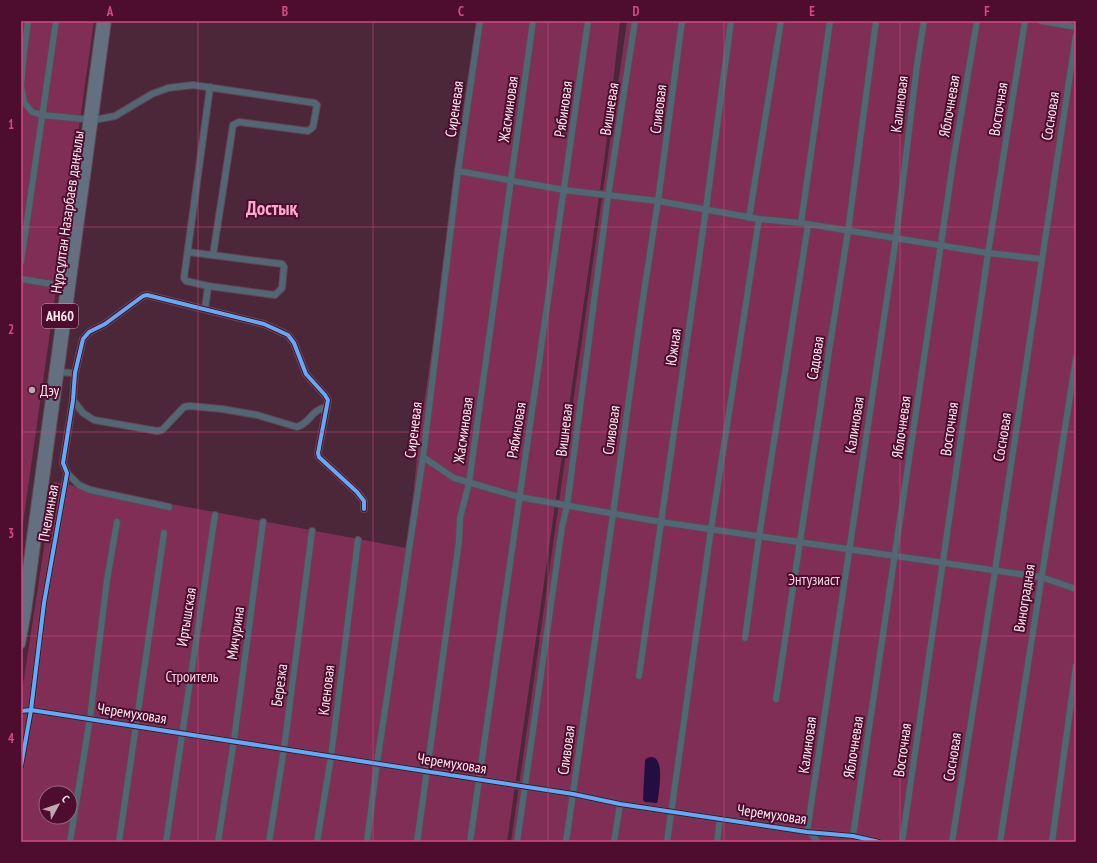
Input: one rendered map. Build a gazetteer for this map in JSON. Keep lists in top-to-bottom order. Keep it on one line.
{"streets":{"main road":["Нұрсұлтан Назарбаев даңғылы","АН60"],"street":["Калиновая","Яблочневая","Сиреневая","Жасминовая","Рябиновая","Вишневая","Сливовая","Восточная","Сосновая","Южная","Садовая","Пчелинная","Виноградная","Иртышская","Мичурина","Березка","Кленовая","Черемуховая"]},"crossings":[["Калиновая","Черемуховая"],["Яблочневая","Черемуховая"],["Сиреневая","Черемуховая"],["Жасминовая","Черемуховая"],["Рябиновая","Черемуховая"],["Вишневая","Черемуховая"],["Сливовая","Черемуховая"],["Пчелинная","Черемуховая"],["Иртышская","Черемуховая"],["Мичурина","Черемуховая"],["Березка","Черемуховая"],["Кленовая","Черемуховая"]],"districts":["Достық"],"parks":["Энтузиаст","Строитель"],"places":["Дэу"],"north":"top right","grid":{"columns":["A","B","C","D","E","F"],"rows":["1","2","3","4"]}}
